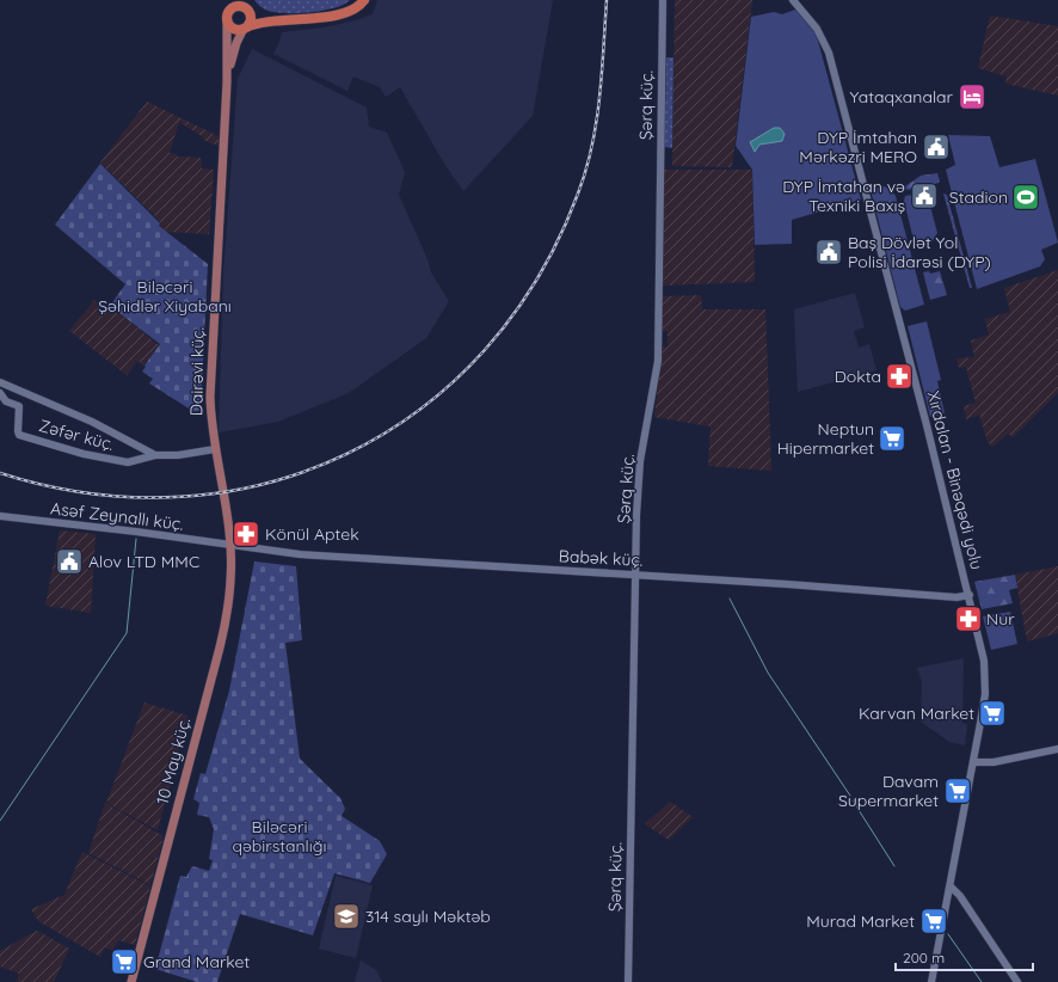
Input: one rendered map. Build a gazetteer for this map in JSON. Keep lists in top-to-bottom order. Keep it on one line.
{"streets":{"main road":["Şərq küç.","Dairəvi küç.","Zəfər küç.","Xırdalan - Binəqədi yolu","Asəf Zeynallı küç.","Babək küç.","10 May küç."]},"crossings":[["Şərq küç.","Babək küç."],["Dairəvi küç.","Asəf Zeynallı küç."],["Dairəvi küç.","Babək küç."],["Dairəvi küç.","10 May küç."],["Xırdalan - Binəqədi yolu","Babək küç."],["Asəf Zeynallı küç.","Babək küç."],["Asəf Zeynallı küç.","10 May küç."],["Babək küç.","10 May küç."]],"parks":["Biləcəri Şəhidlər Xiyabanı","Biləcəri qəbirstanlığı"],"places":{"hotel":["Yataqxanalar"],"public building":["DYP İmtahan Mərkəzri MERO","DYP İmtahan və Texniki Baxış","Baş Dövlət Yol Polisi İdarəsi (DYP)","Alov LTD MMC"],"sports":["Stadion"],"pharmacy":["Dokta","Könül Aptek","Nur"],"supermarket":["Neptun Hipermarket","Karvan Market","Davam Supermarket","Murad Market","Grand Market"],"school or university":["314 saylı Məktəb"]},"scale_bar":"200 m"}
